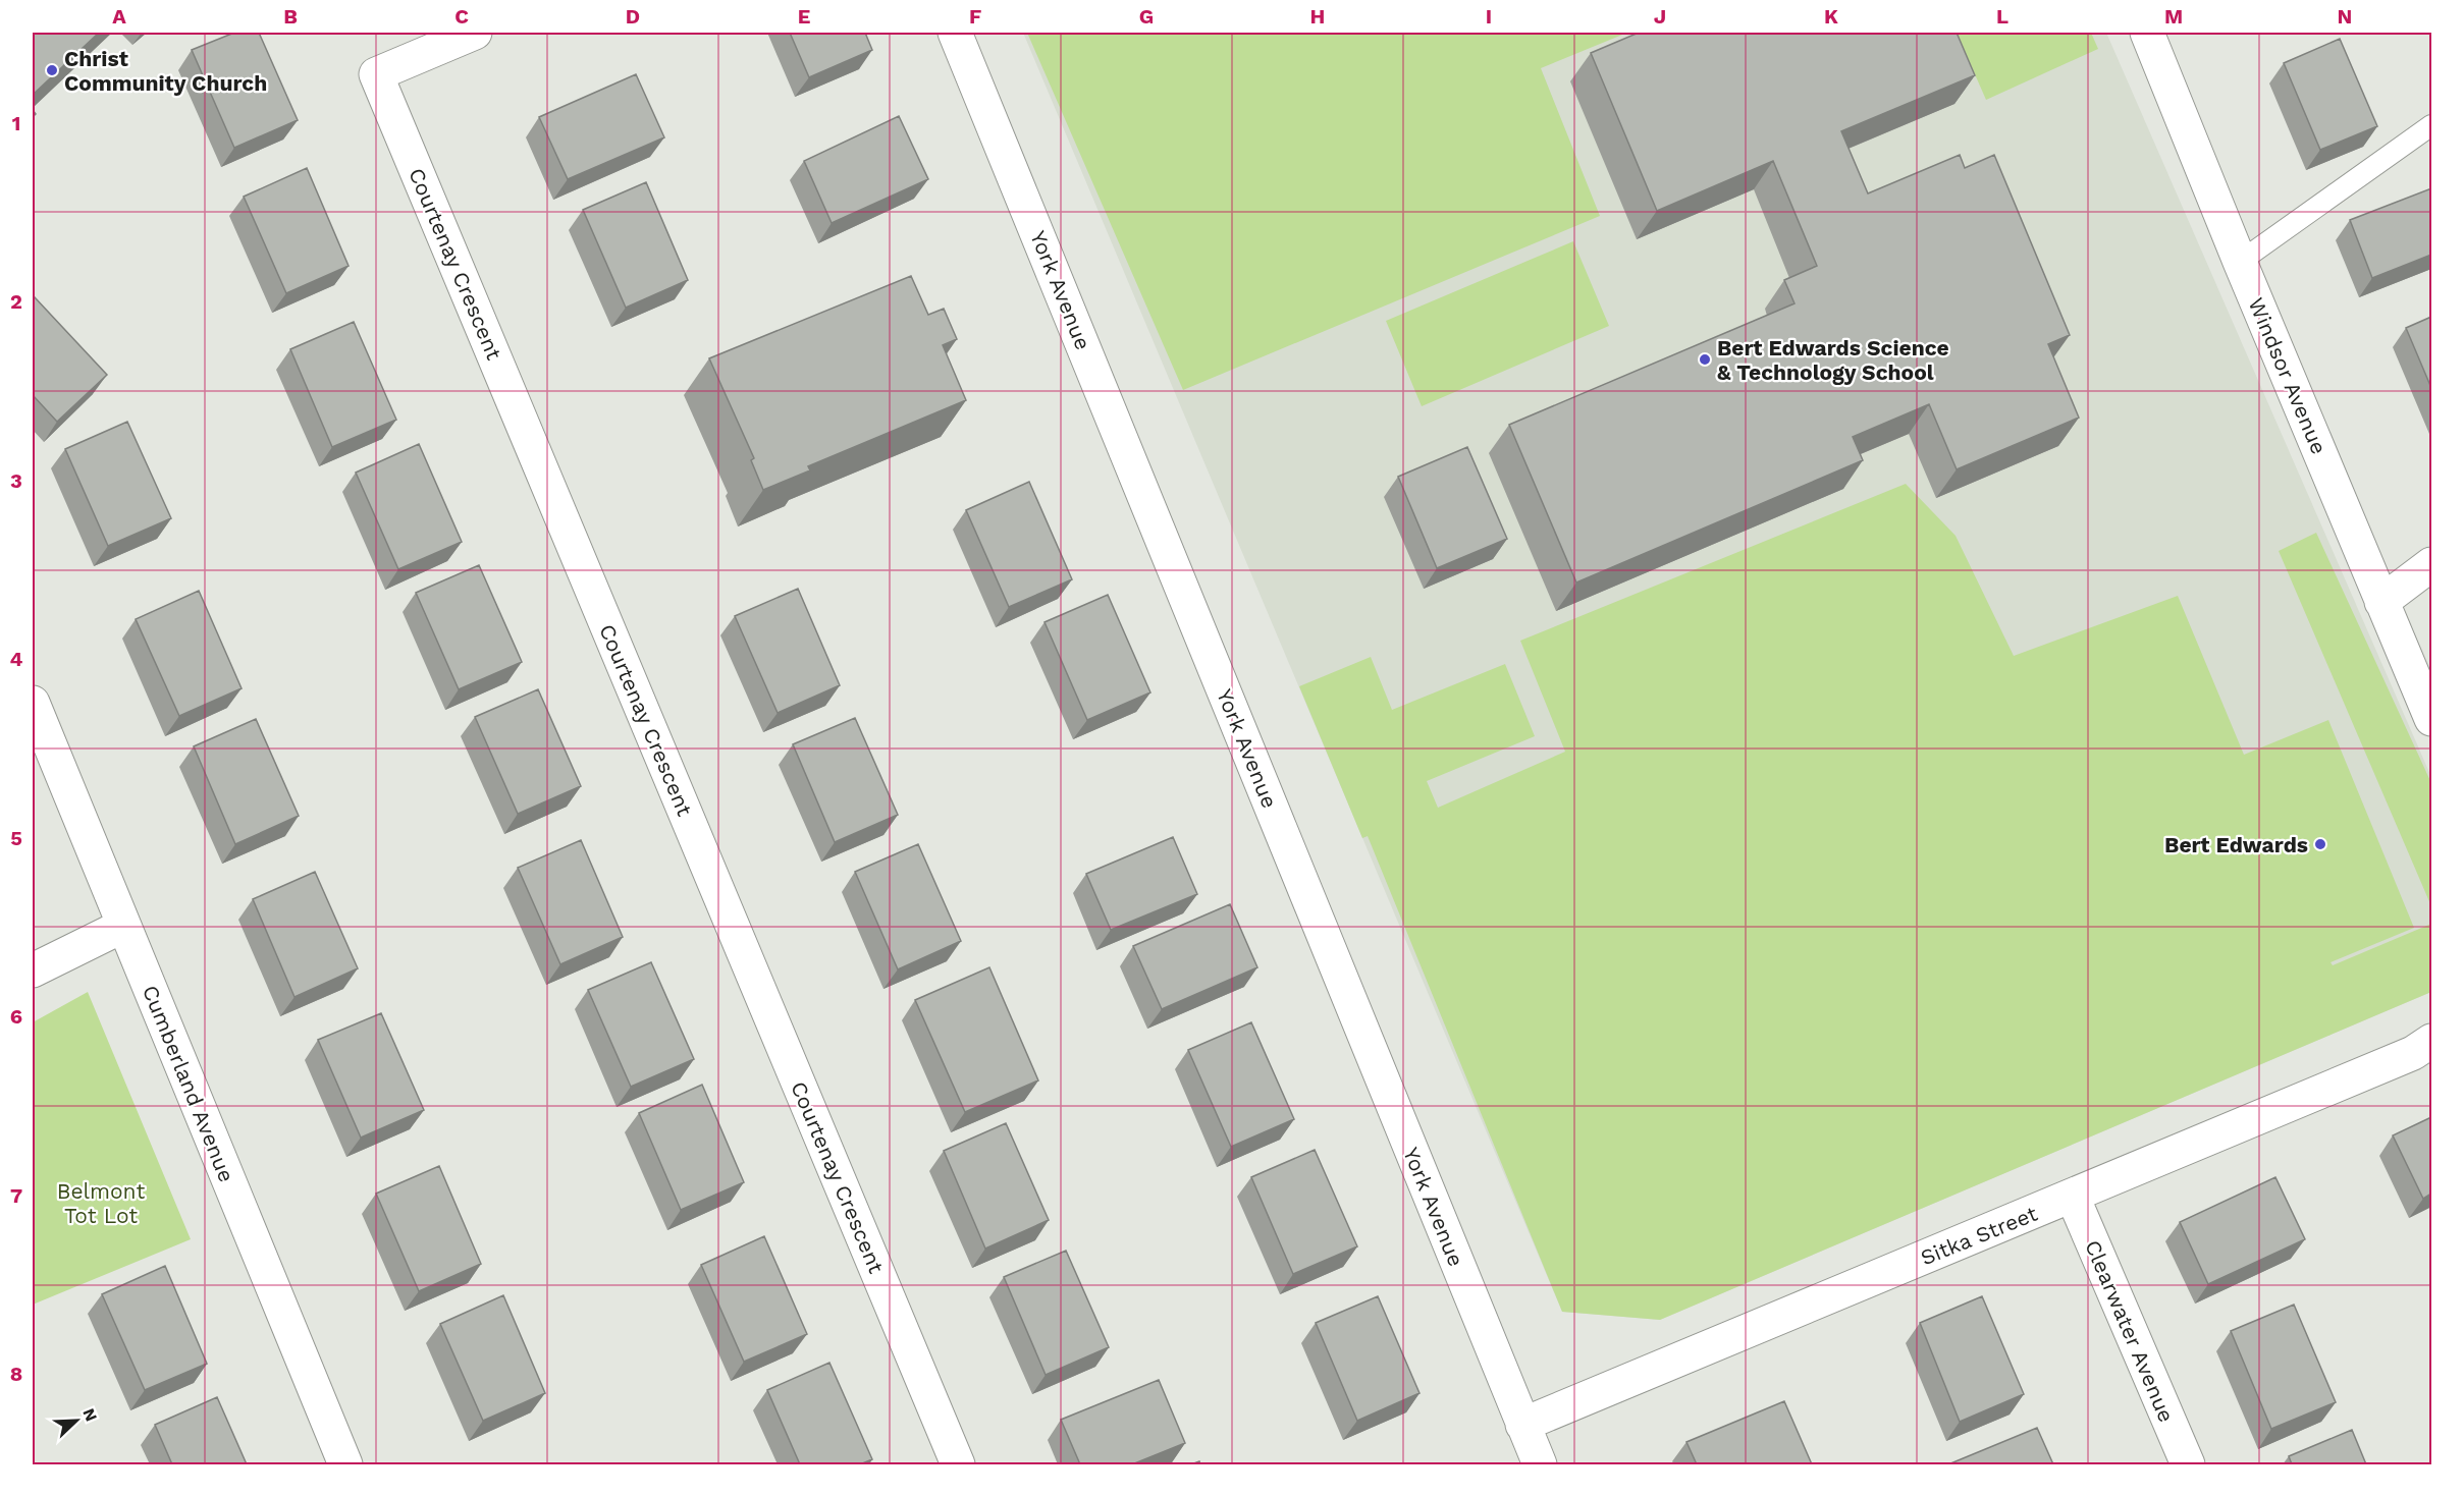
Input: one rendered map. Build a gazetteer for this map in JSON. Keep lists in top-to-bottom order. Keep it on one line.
{"streets":{"street":["Courtenay Crescent","York Avenue","Windsor Avenue","Cumberland Avenue","Sitka Street","Clearwater Avenue"]},"crossings":[["York Avenue","Sitka Street"],["Sitka Street","Clearwater Avenue"]],"parks":["Belmont Tot Lot"],"places":["Christ Community Church","Bert Edwards Science & Technology School","Bert Edwards"],"north":"top right","grid":{"columns":["A","B","C","D","E","F","G","H","I","J","K","L","M","N"],"rows":["1","2","3","4","5","6","7","8"]}}
